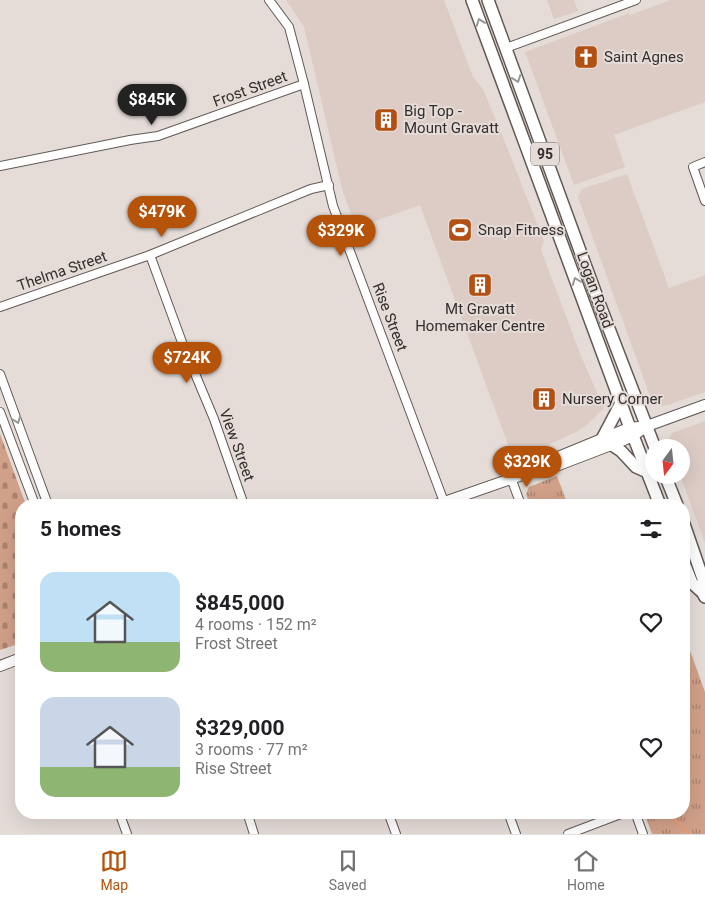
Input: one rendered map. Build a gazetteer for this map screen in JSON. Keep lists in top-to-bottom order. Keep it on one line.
{"streets":{"main road":["95","Logan Road"],"street":["Frost Street","Thelma Street","Rise Street","View Street"]},"crossings":[["Frost Street","Rise Street"],["Thelma Street","Rise Street"],["Thelma Street","View Street"]],"places":{"church":["Saint Agnes"],"building":["Big Top - Mount Gravatt","Mt Gravatt Homemaker Centre","Nursery Corner"],"sports":["Snap Fitness"]},"north":"bottom","page":{"price":["$845K","$479K","$329K","$724K","$329K"],"heading":"5 homes","list":[{"name":"$845,000","note":"4 rooms · 152 m² · Frost Street"},{"name":"$329,000","note":"3 rooms · 77 m² · Rise Street"}],"tabs":["Map","Saved","Home"]}}
